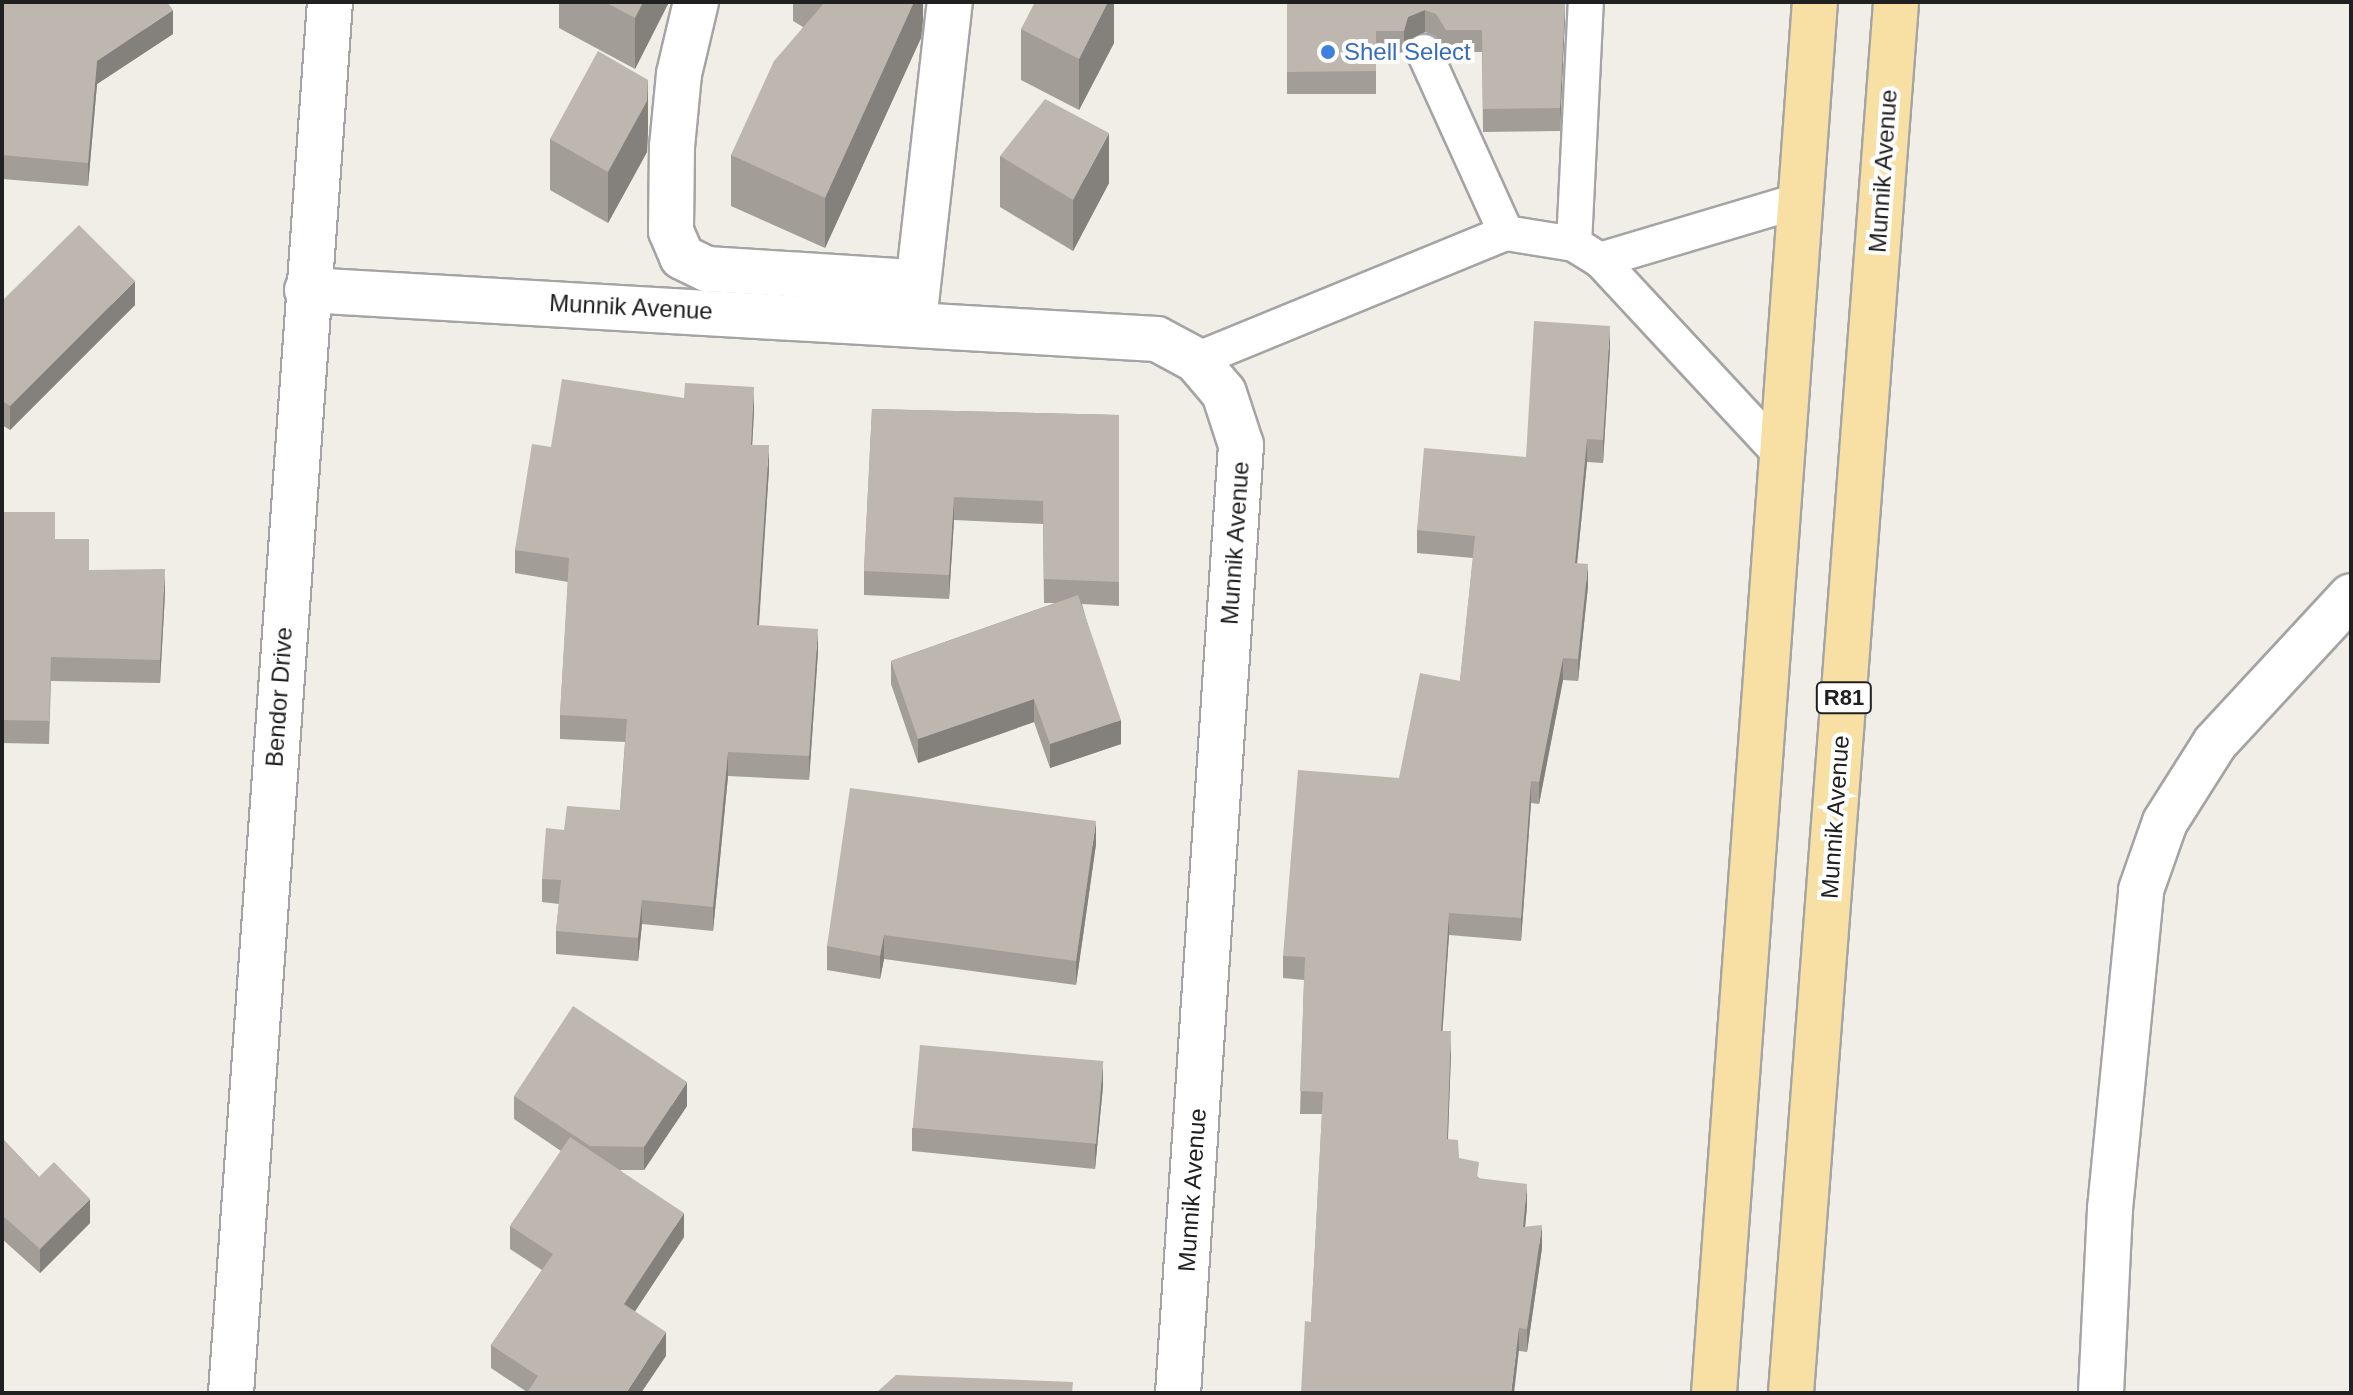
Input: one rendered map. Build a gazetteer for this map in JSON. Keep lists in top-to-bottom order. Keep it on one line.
{"streets":{"main road":["Munnik Avenue","R81"],"street":["Bendor Drive"]},"crossings":[["Munnik Avenue","Bendor Drive"]],"places":["Shell Select"]}
